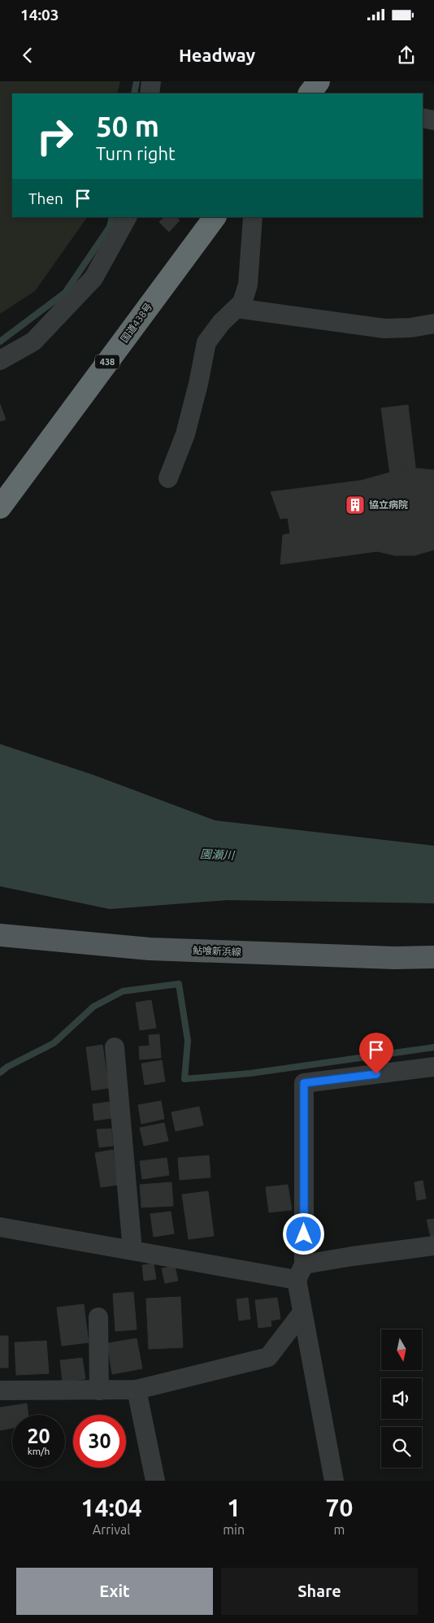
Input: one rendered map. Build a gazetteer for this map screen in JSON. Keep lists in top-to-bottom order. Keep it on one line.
{"streets":{"highway":["国道438号","438"],"main road":["鮎喰新浜線"]},"water":["園瀬川"],"places":{"building":["協立病院"]},"north":"bottom","page":{"status":"14:03","header":"Headway","turn":["50 m","Turn right"],"then":"Then","speed":"20 km/h","limit":"30","eta":["14:04","Arrival","1","min","70","m"],"buttons":["Exit","Share"]}}
